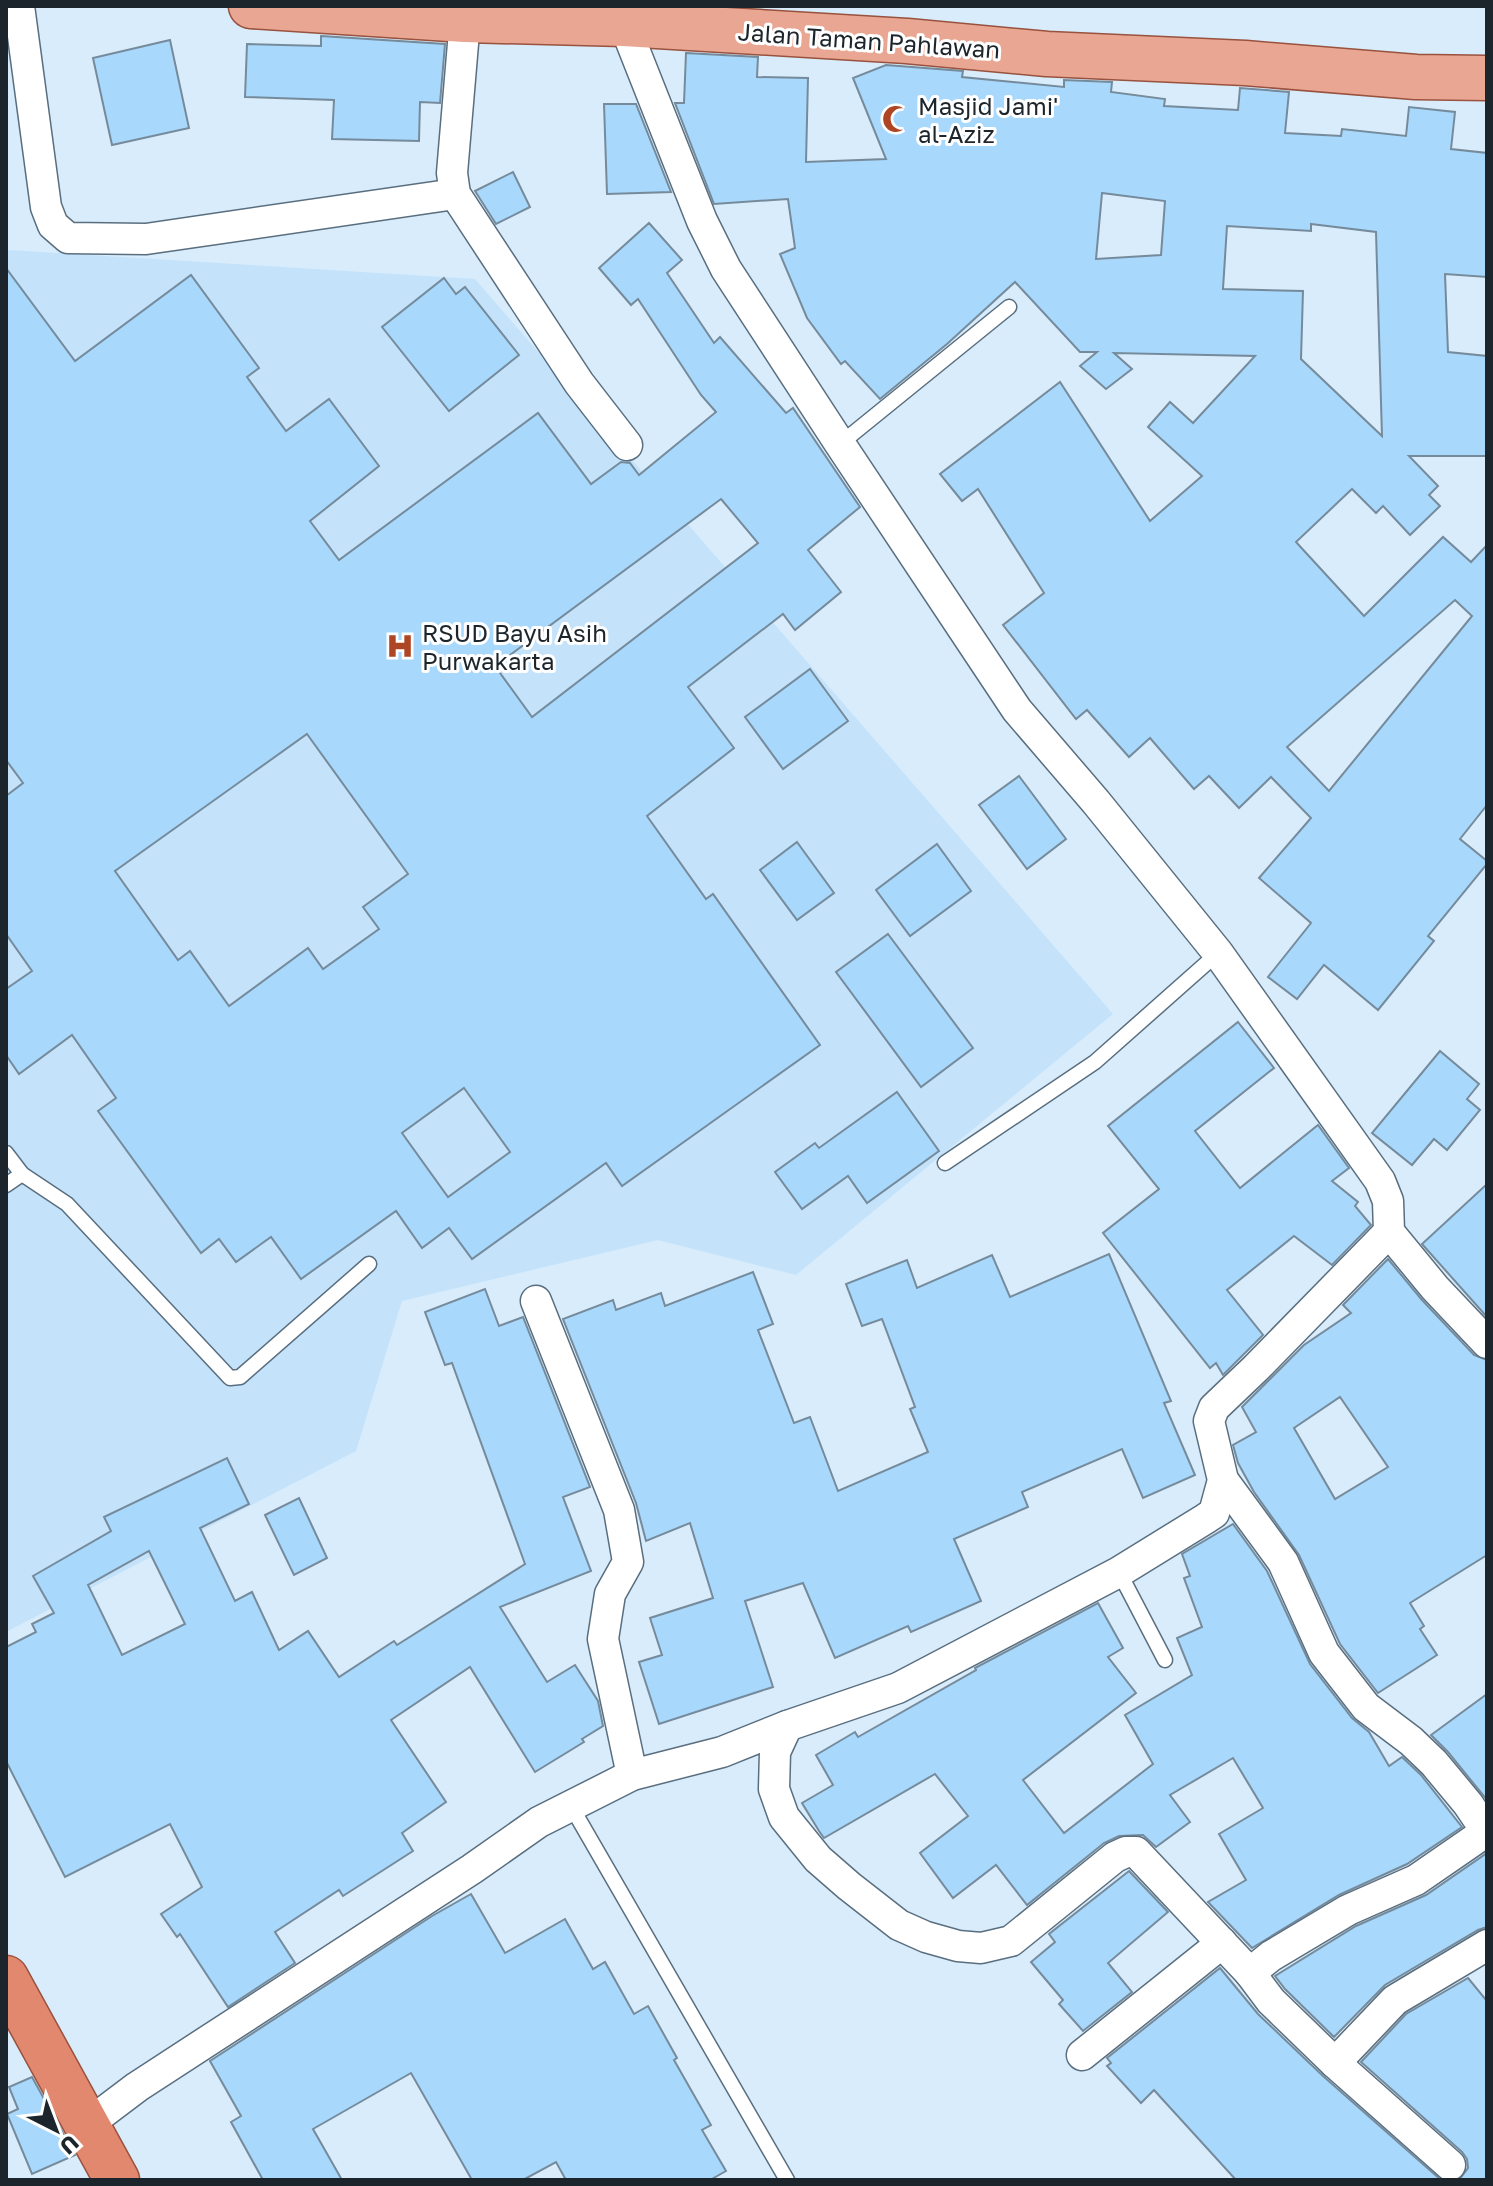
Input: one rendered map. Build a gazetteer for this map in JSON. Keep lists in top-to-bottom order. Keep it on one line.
{"streets":{"main road":["Jalan Taman Pahlawan"]},"places":{"mosque":["Masjid Jami' al-Aziz"],"hospital":["RSUD Bayu Asih Purwakarta"]},"north":"bottom right"}
